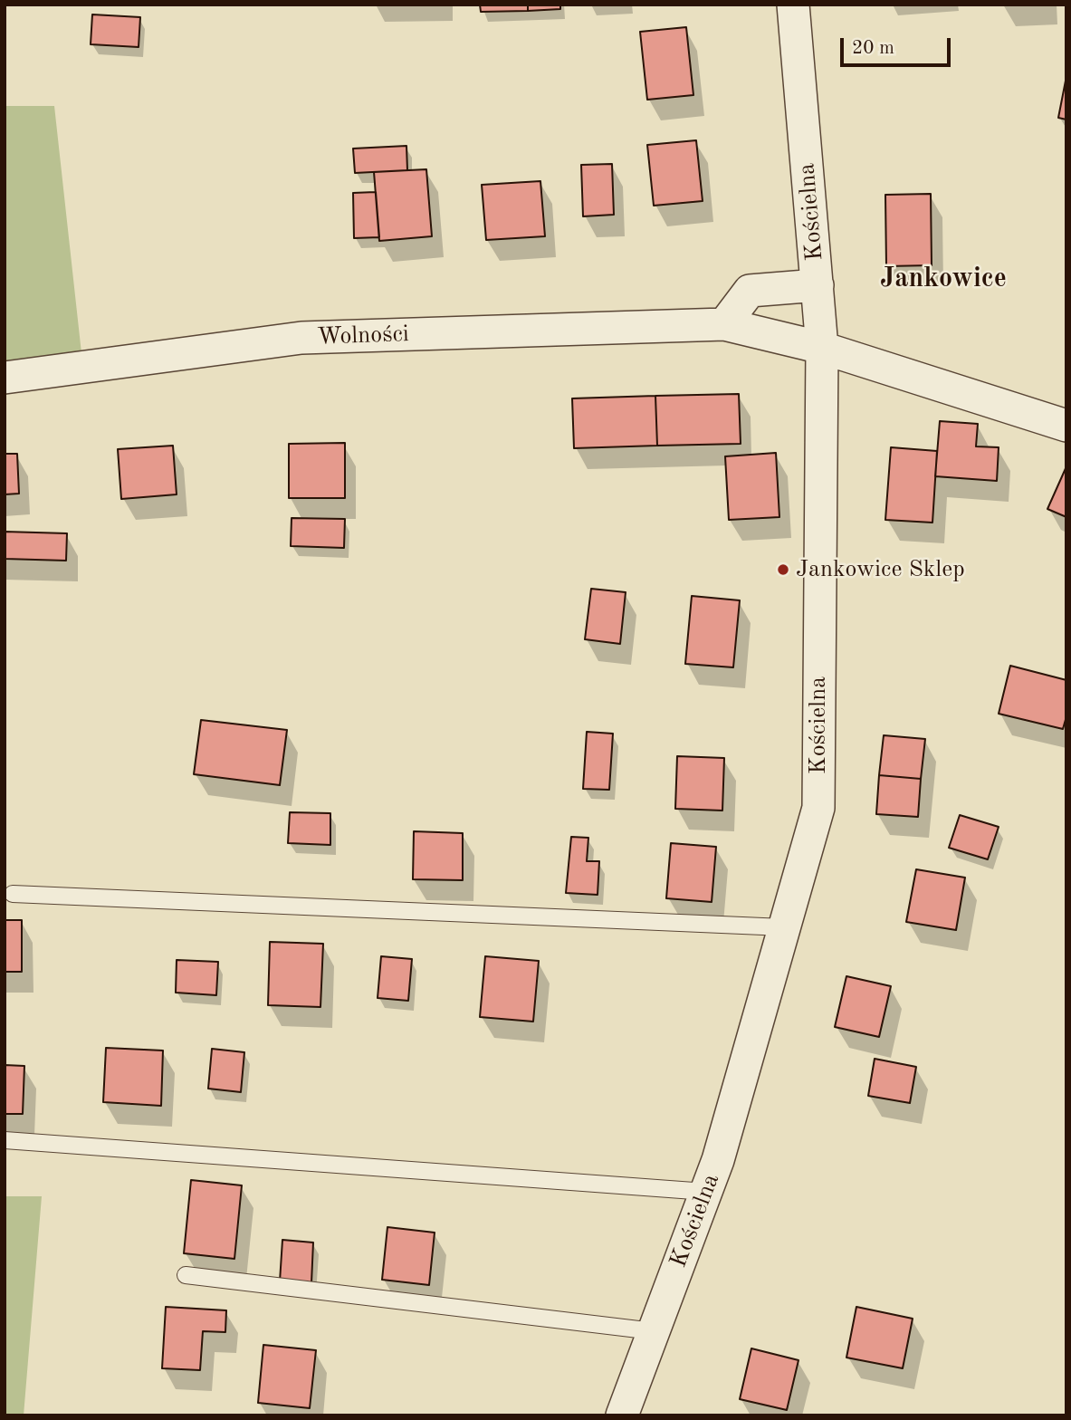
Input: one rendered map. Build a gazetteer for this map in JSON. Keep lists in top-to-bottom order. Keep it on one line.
{"streets":{"street":["Kościelna","Wolności"]},"crossings":[["Kościelna","Wolności"]],"districts":["Jankowice"],"places":["Jankowice Sklep"],"scale_bar":"20 m"}
